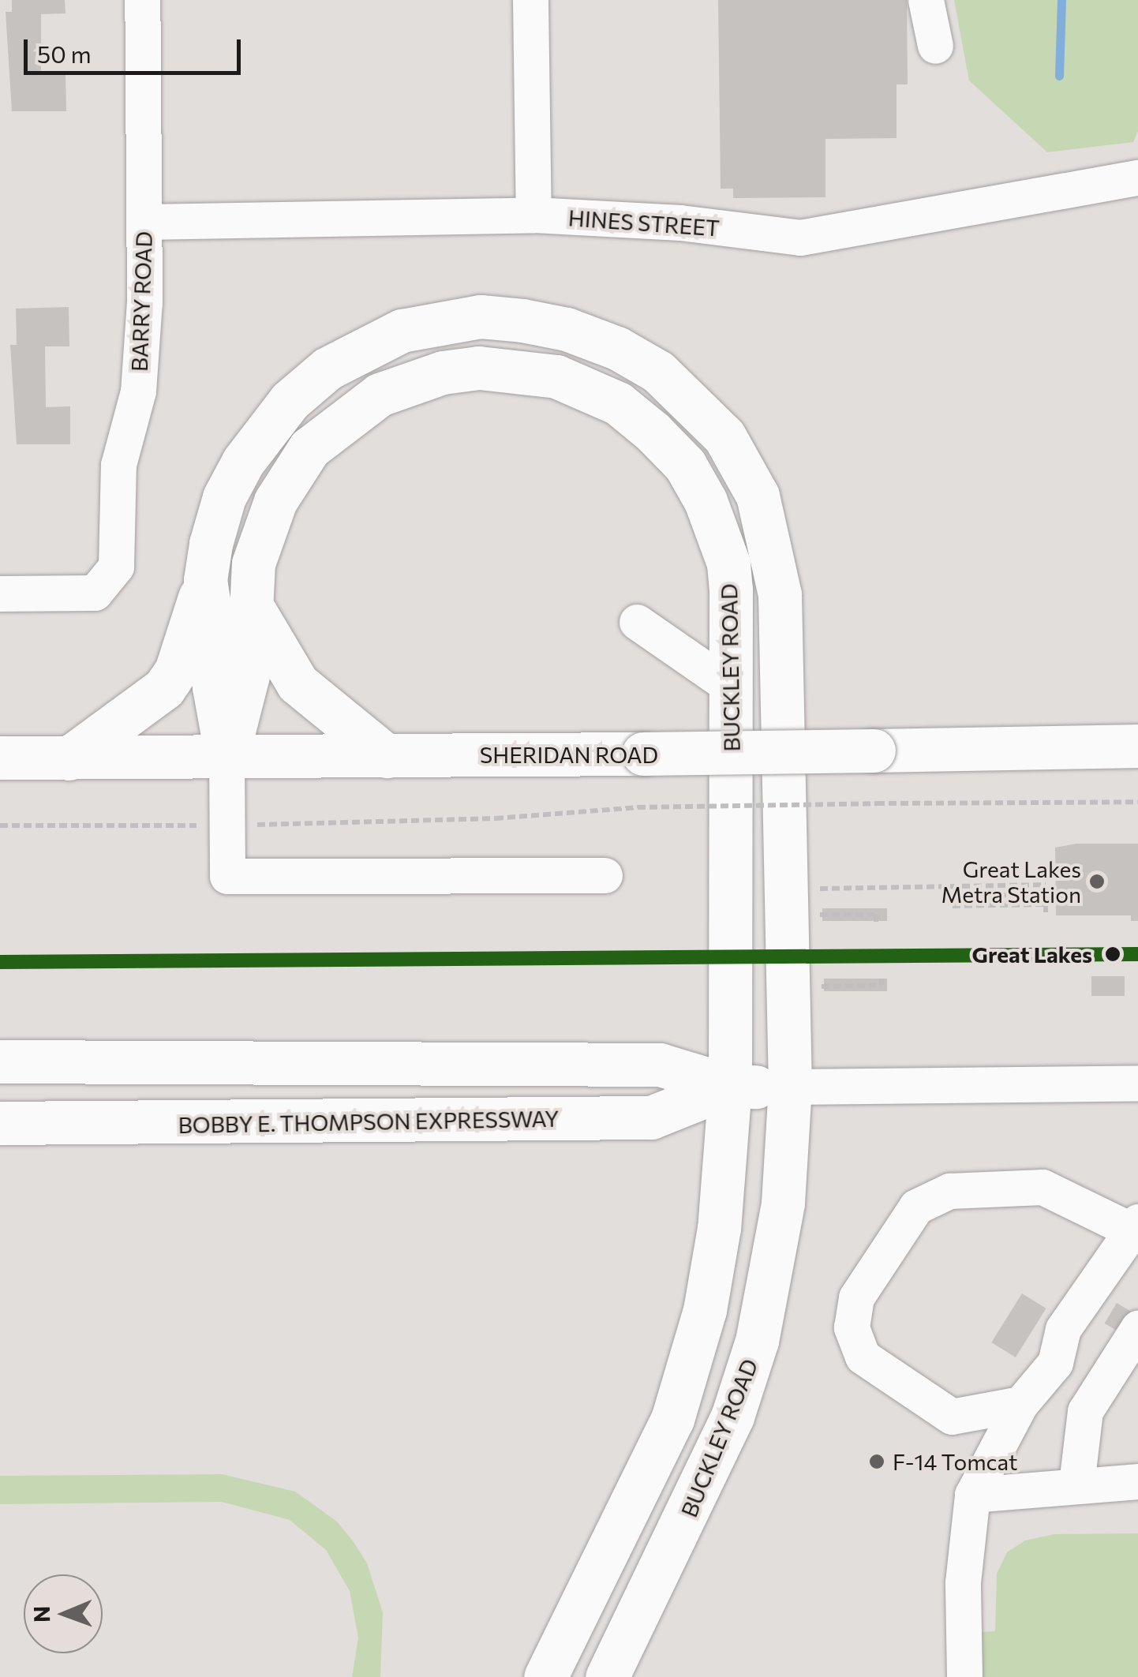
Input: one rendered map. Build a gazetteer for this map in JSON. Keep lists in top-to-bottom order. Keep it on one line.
{"streets":{"main road":["BUCKLEY ROAD","SHERIDAN ROAD","BOBBY E. THOMPSON EXPRESSWAY"],"street":["HINES STREET","BARRY ROAD"]},"crossings":[["HINES STREET","BARRY ROAD"],["BUCKLEY ROAD","SHERIDAN ROAD"],["BUCKLEY ROAD","BOBBY E. THOMPSON EXPRESSWAY"]],"places":["Great Lakes Metra Station","Great Lakes","F-14 Tomcat"],"scale_bar":"50 m","north":"left"}
